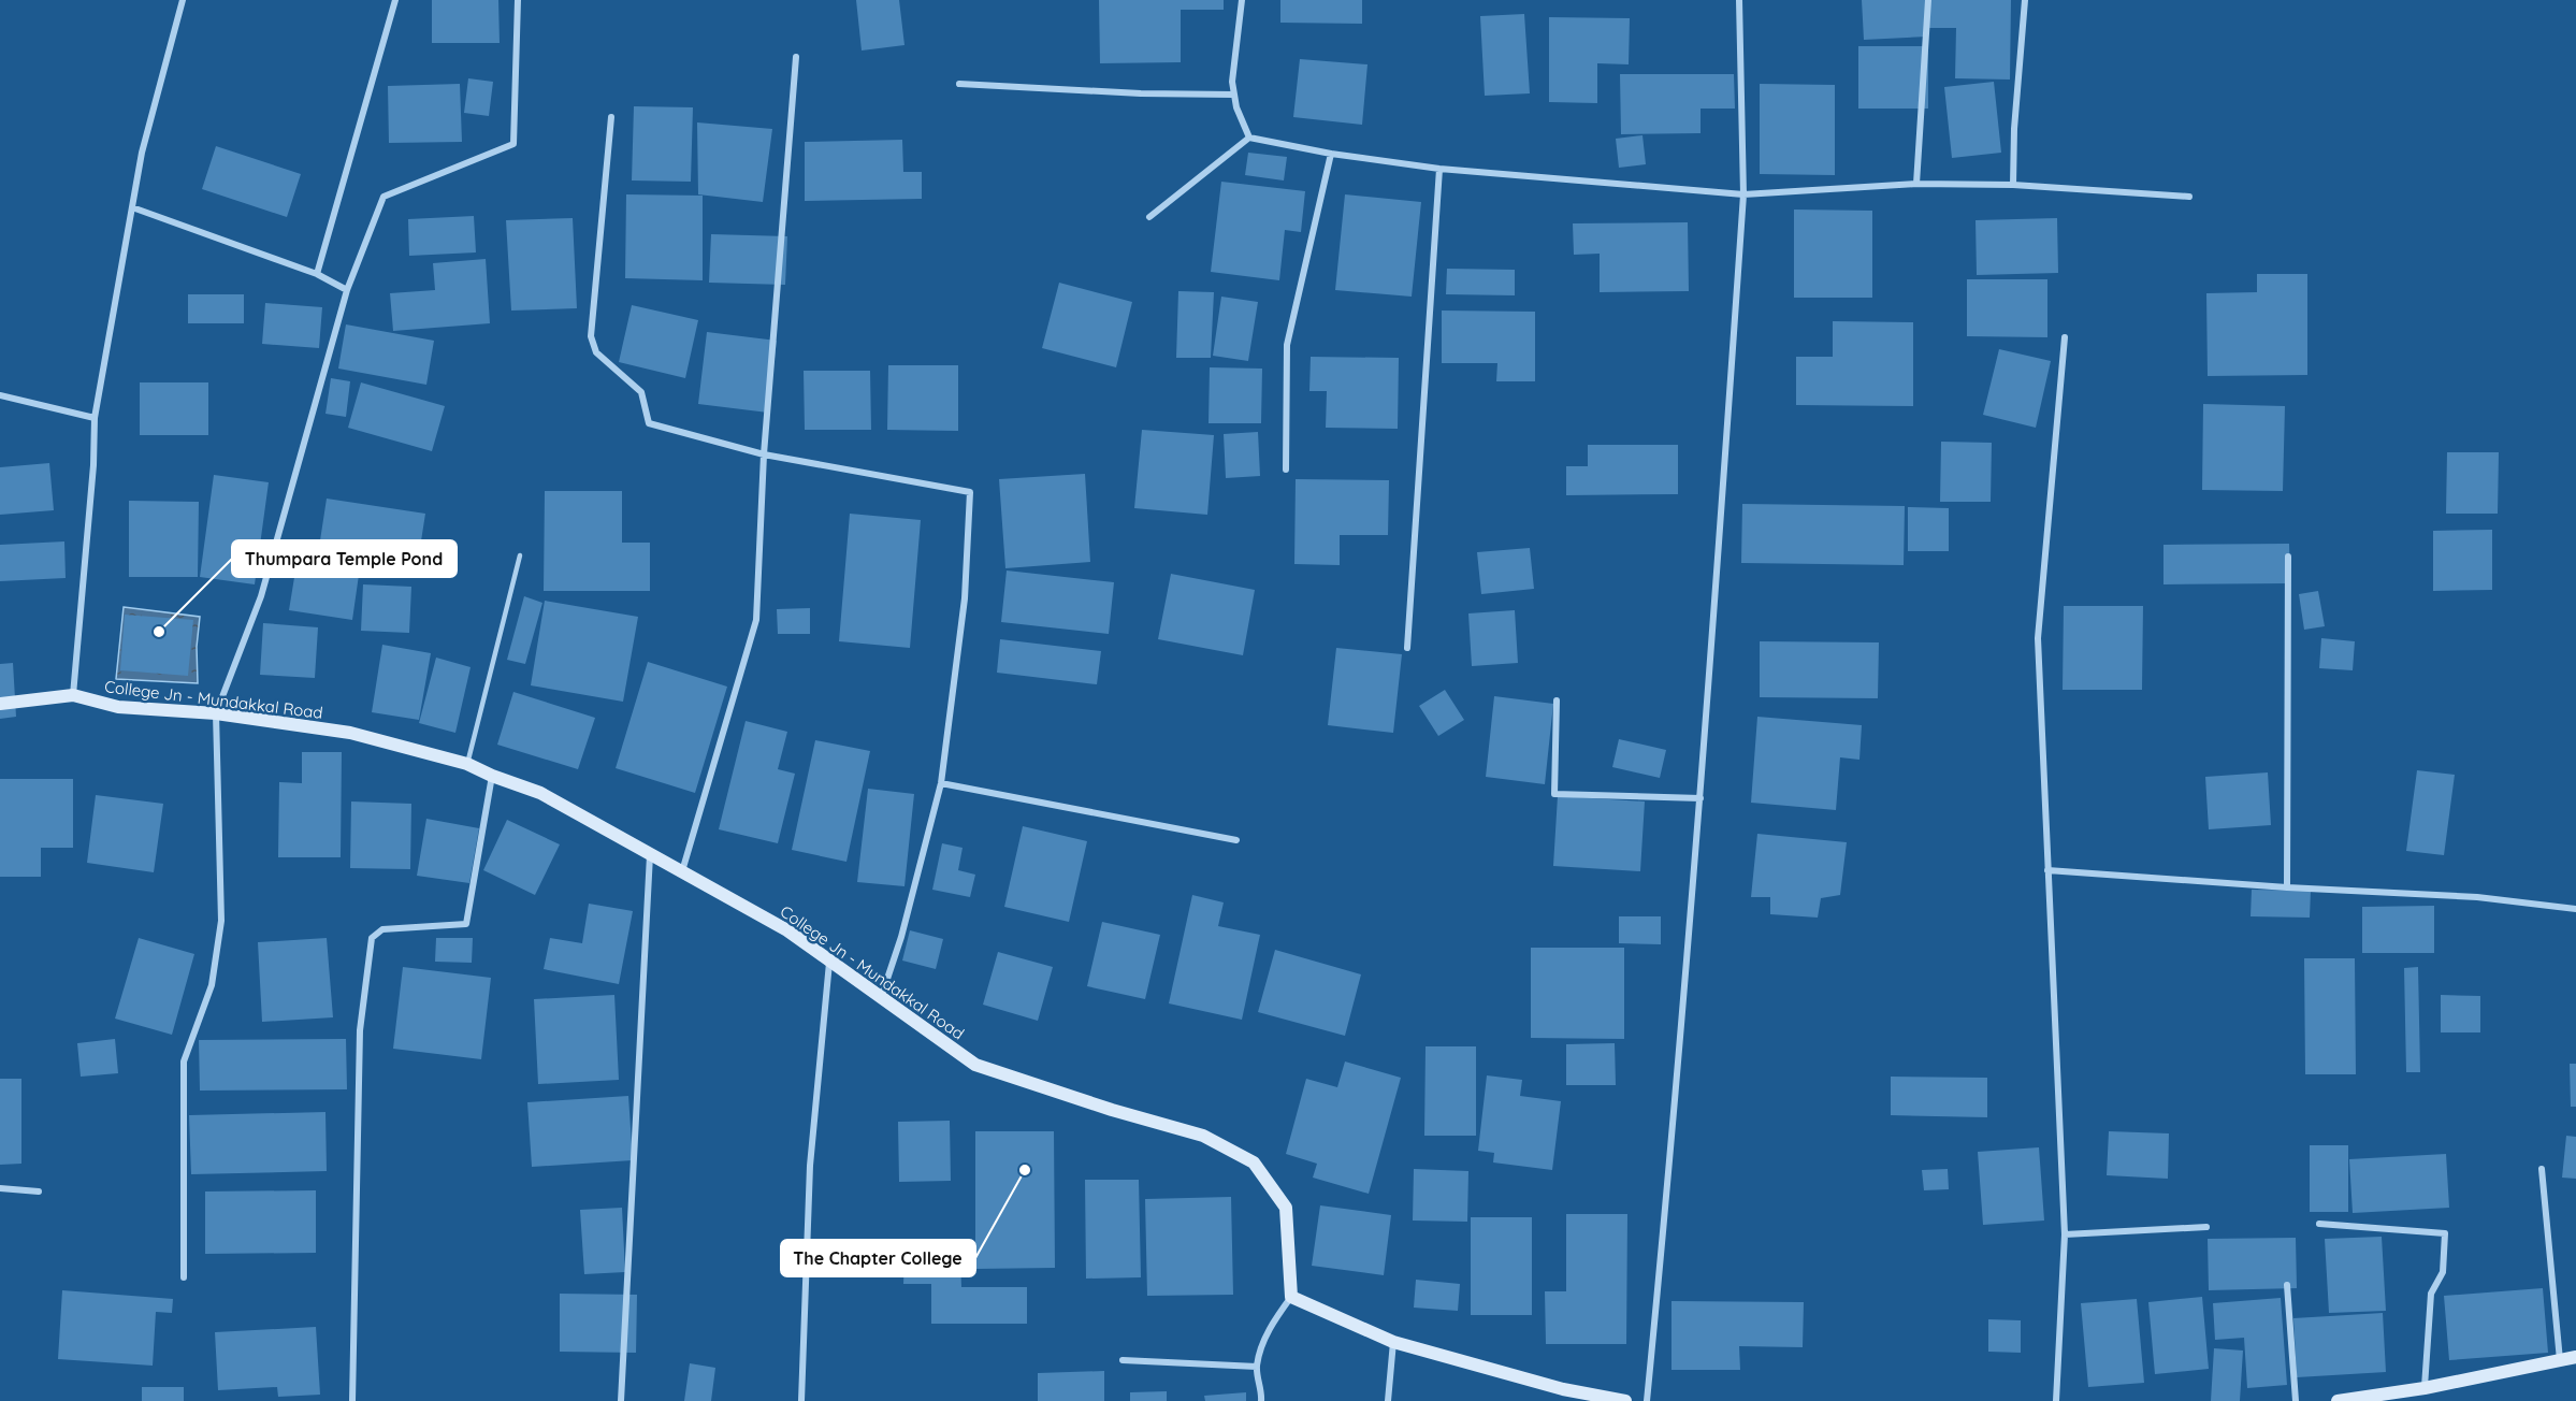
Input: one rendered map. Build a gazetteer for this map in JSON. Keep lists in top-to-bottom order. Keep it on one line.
{"streets":{"street":["College Jn - Mundakkal Road"]},"places":["Thumpara Temple Pond","The Chapter College"]}
